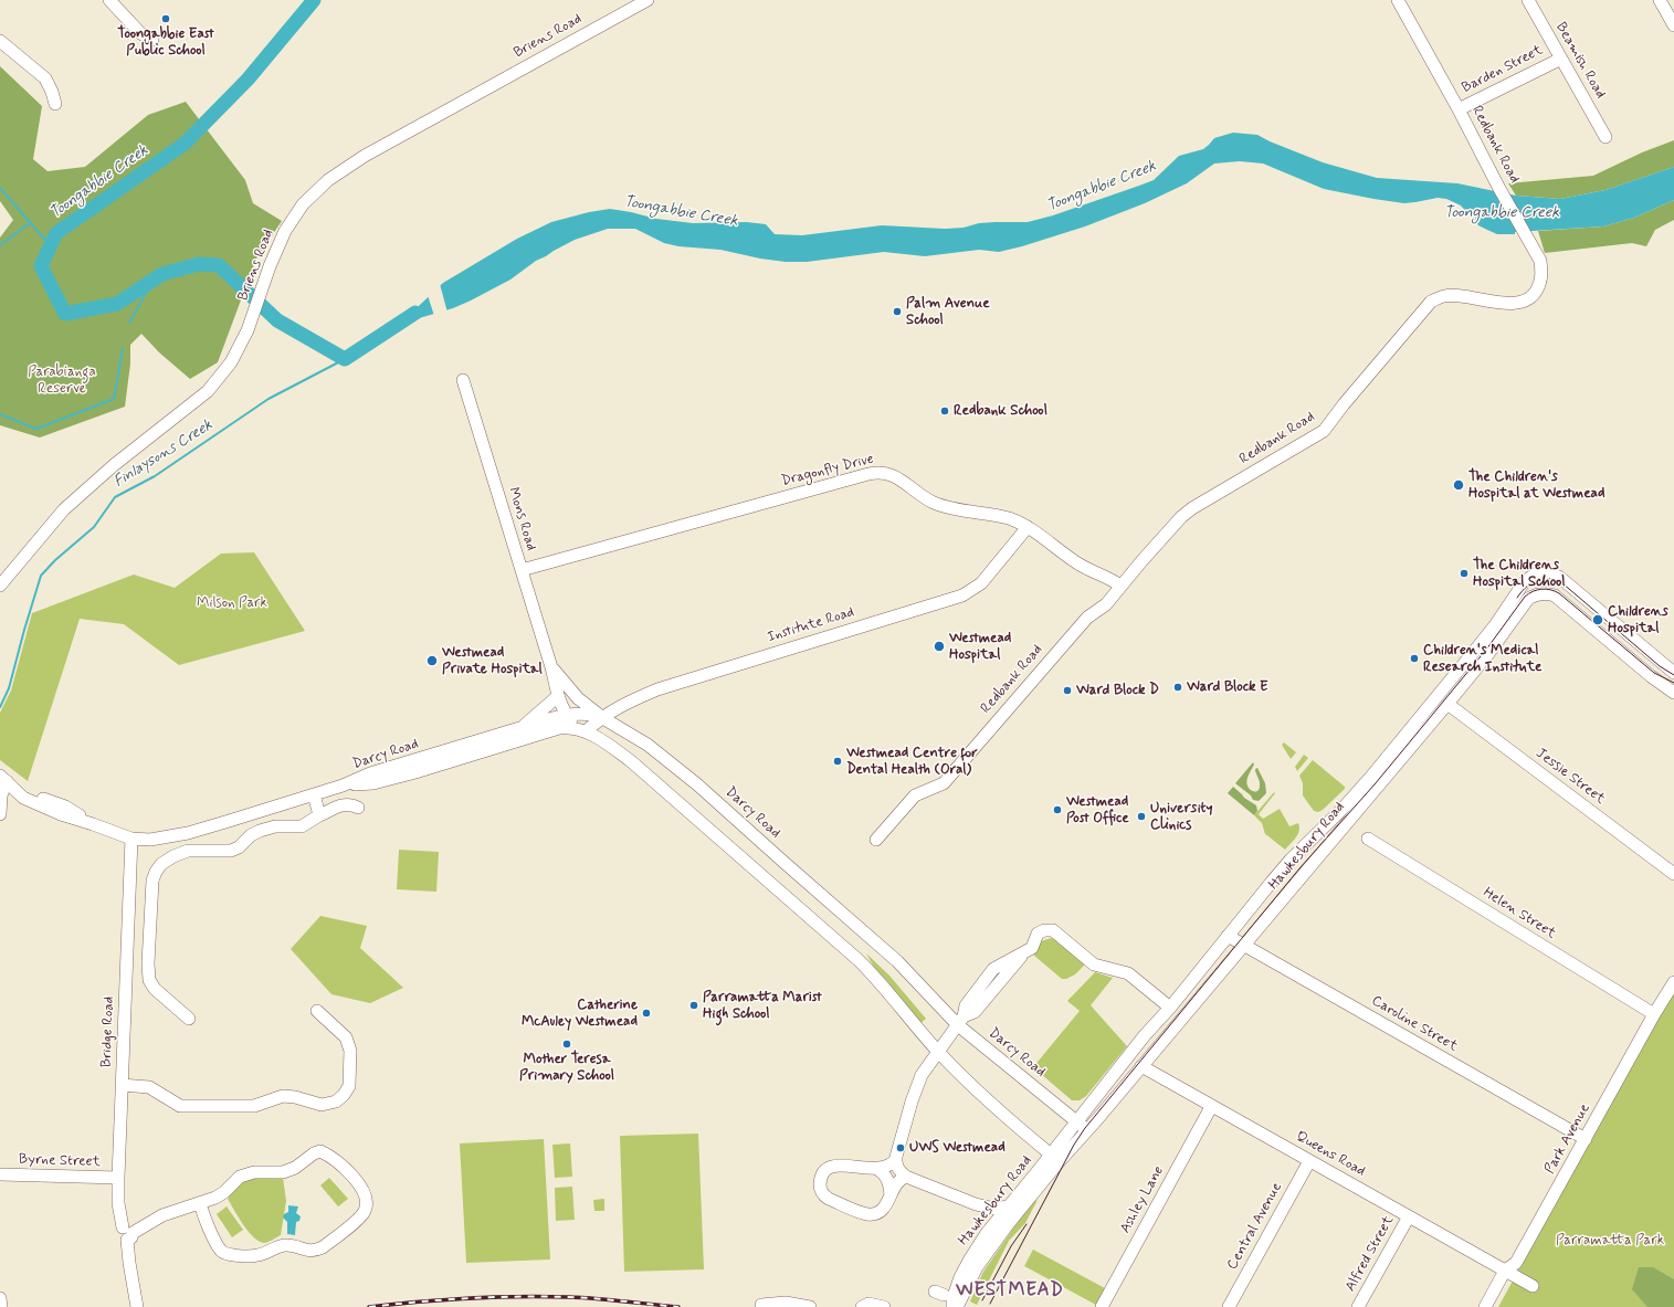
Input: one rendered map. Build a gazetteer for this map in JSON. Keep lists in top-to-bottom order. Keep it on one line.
{"streets":{"street":["Briens Road","Beamish Road","Barden Street","Redbank Road","Dragonfly Drive","Mons Road","Institute Road","Darcy Road","Jessie Street","Hawkesbury Road","Helen Street","Caroline Street","Bridge Road","Park Avenue","Queens Road","Byrne Street","Ashley Lane","Central Avenue","Alfred Street"]},"crossings":[["Beamish Road","Barden Street"],["Barden Street","Redbank Road"],["Redbank Road","Dragonfly Drive"],["Dragonfly Drive","Mons Road"],["Dragonfly Drive","Institute Road"],["Mons Road","Institute Road"],["Mons Road","Darcy Road"],["Institute Road","Darcy Road"],["Darcy Road","Hawkesbury Road"],["Darcy Road","Bridge Road"],["Jessie Street","Hawkesbury Road"],["Hawkesbury Road","Caroline Street"],["Hawkesbury Road","Queens Road"],["Helen Street","Park Avenue"],["Caroline Street","Park Avenue"],["Bridge Road","Byrne Street"],["Park Avenue","Queens Road"],["Queens Road","Ashley Lane"],["Queens Road","Central Avenue"],["Queens Road","Alfred Street"]],"districts":["WESTMEAD"],"water":["Toongabbie Creek","Finlaysons Creek"],"parks":["Parabianga Reserve","Milson Park","Parramatta Park"],"places":["Toongabbie East Public School","Palm Avenue School","Redbank School","The Children's Hospital at Westmead","The Childrens Hospital School","Childrens Hospital","Westmead Hospital","Children's Medical Research Institute","Westmead Private Hospital","Ward Block E","Ward Block D","Westmead Centre for Dental Health (Oral)","Westmead Post Office","University Clinics","Parramatta Marist High School","Catherine McAuley Westmead","Mother Teresa Primary School","UWS Westmead"]}
